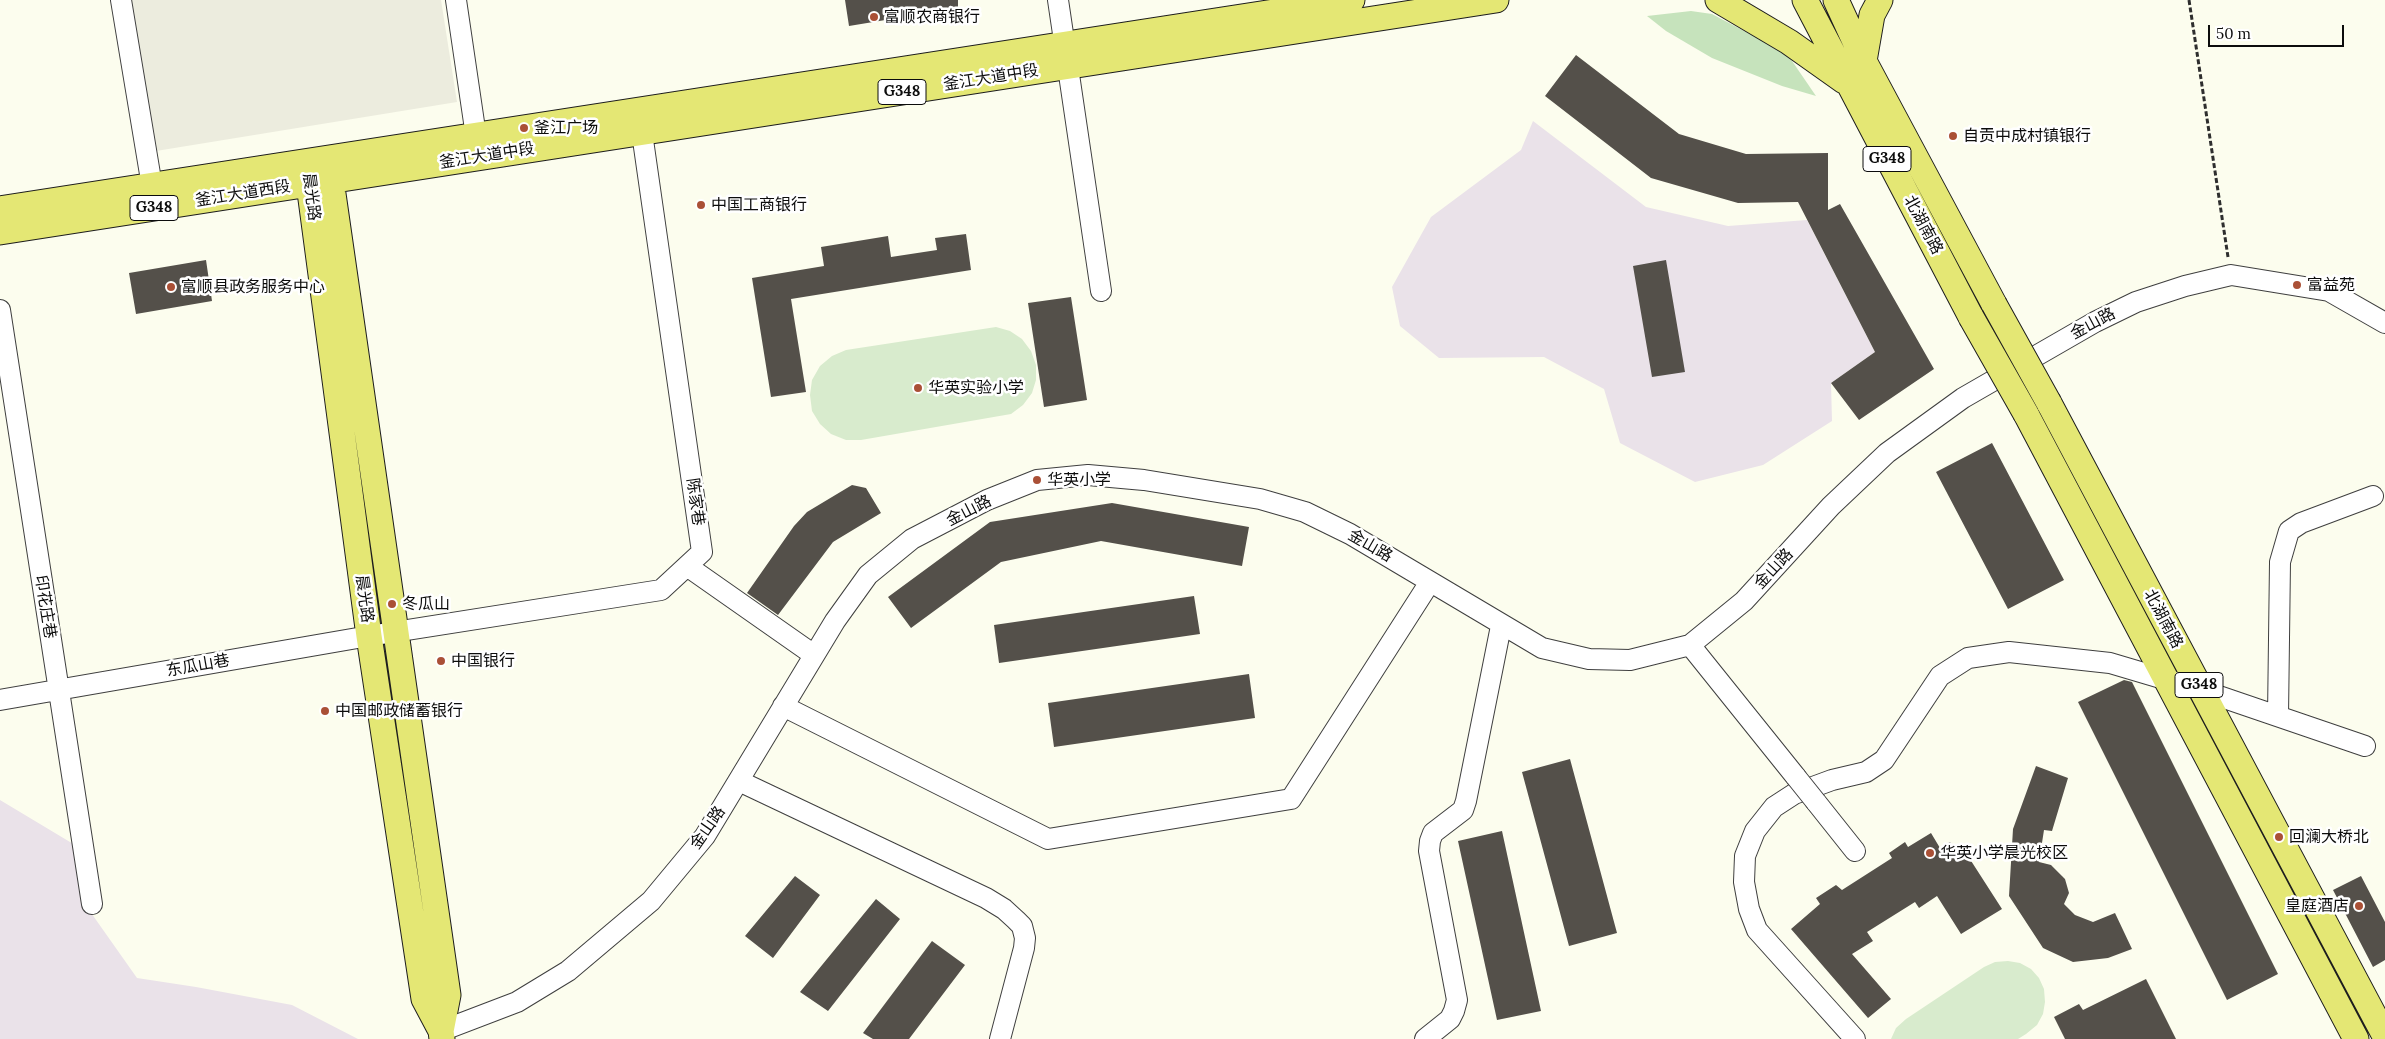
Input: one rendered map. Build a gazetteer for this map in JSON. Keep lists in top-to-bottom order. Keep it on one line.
{"streets":{"main road":["釜江大道中段","G348","釜江大道西段","晨光路","北湖南路"],"street":["金山路","陈家巷","印花庄巷","东瓜山巷"]},"crossings":[["釜江大道中段","釜江大道西段"],["釜江大道中段","晨光路"],["釜江大道中段","陈家巷"],["釜江大道西段","晨光路"],["晨光路","金山路"],["晨光路","陈家巷"],["晨光路","东瓜山巷"],["陈家巷","东瓜山巷"],["印花庄巷","东瓜山巷"]],"places":["富顺农商银行","釜江广场","自贡中成村镇银行","中国工商银行","富益苑","富顺县政务服务中心","华英实验小学","华英小学","冬瓜山","中国银行","中国邮政储蓄银行","回澜大桥北","华英小学晨光校区","皇庭酒店"],"scale_bar":"50 m"}
